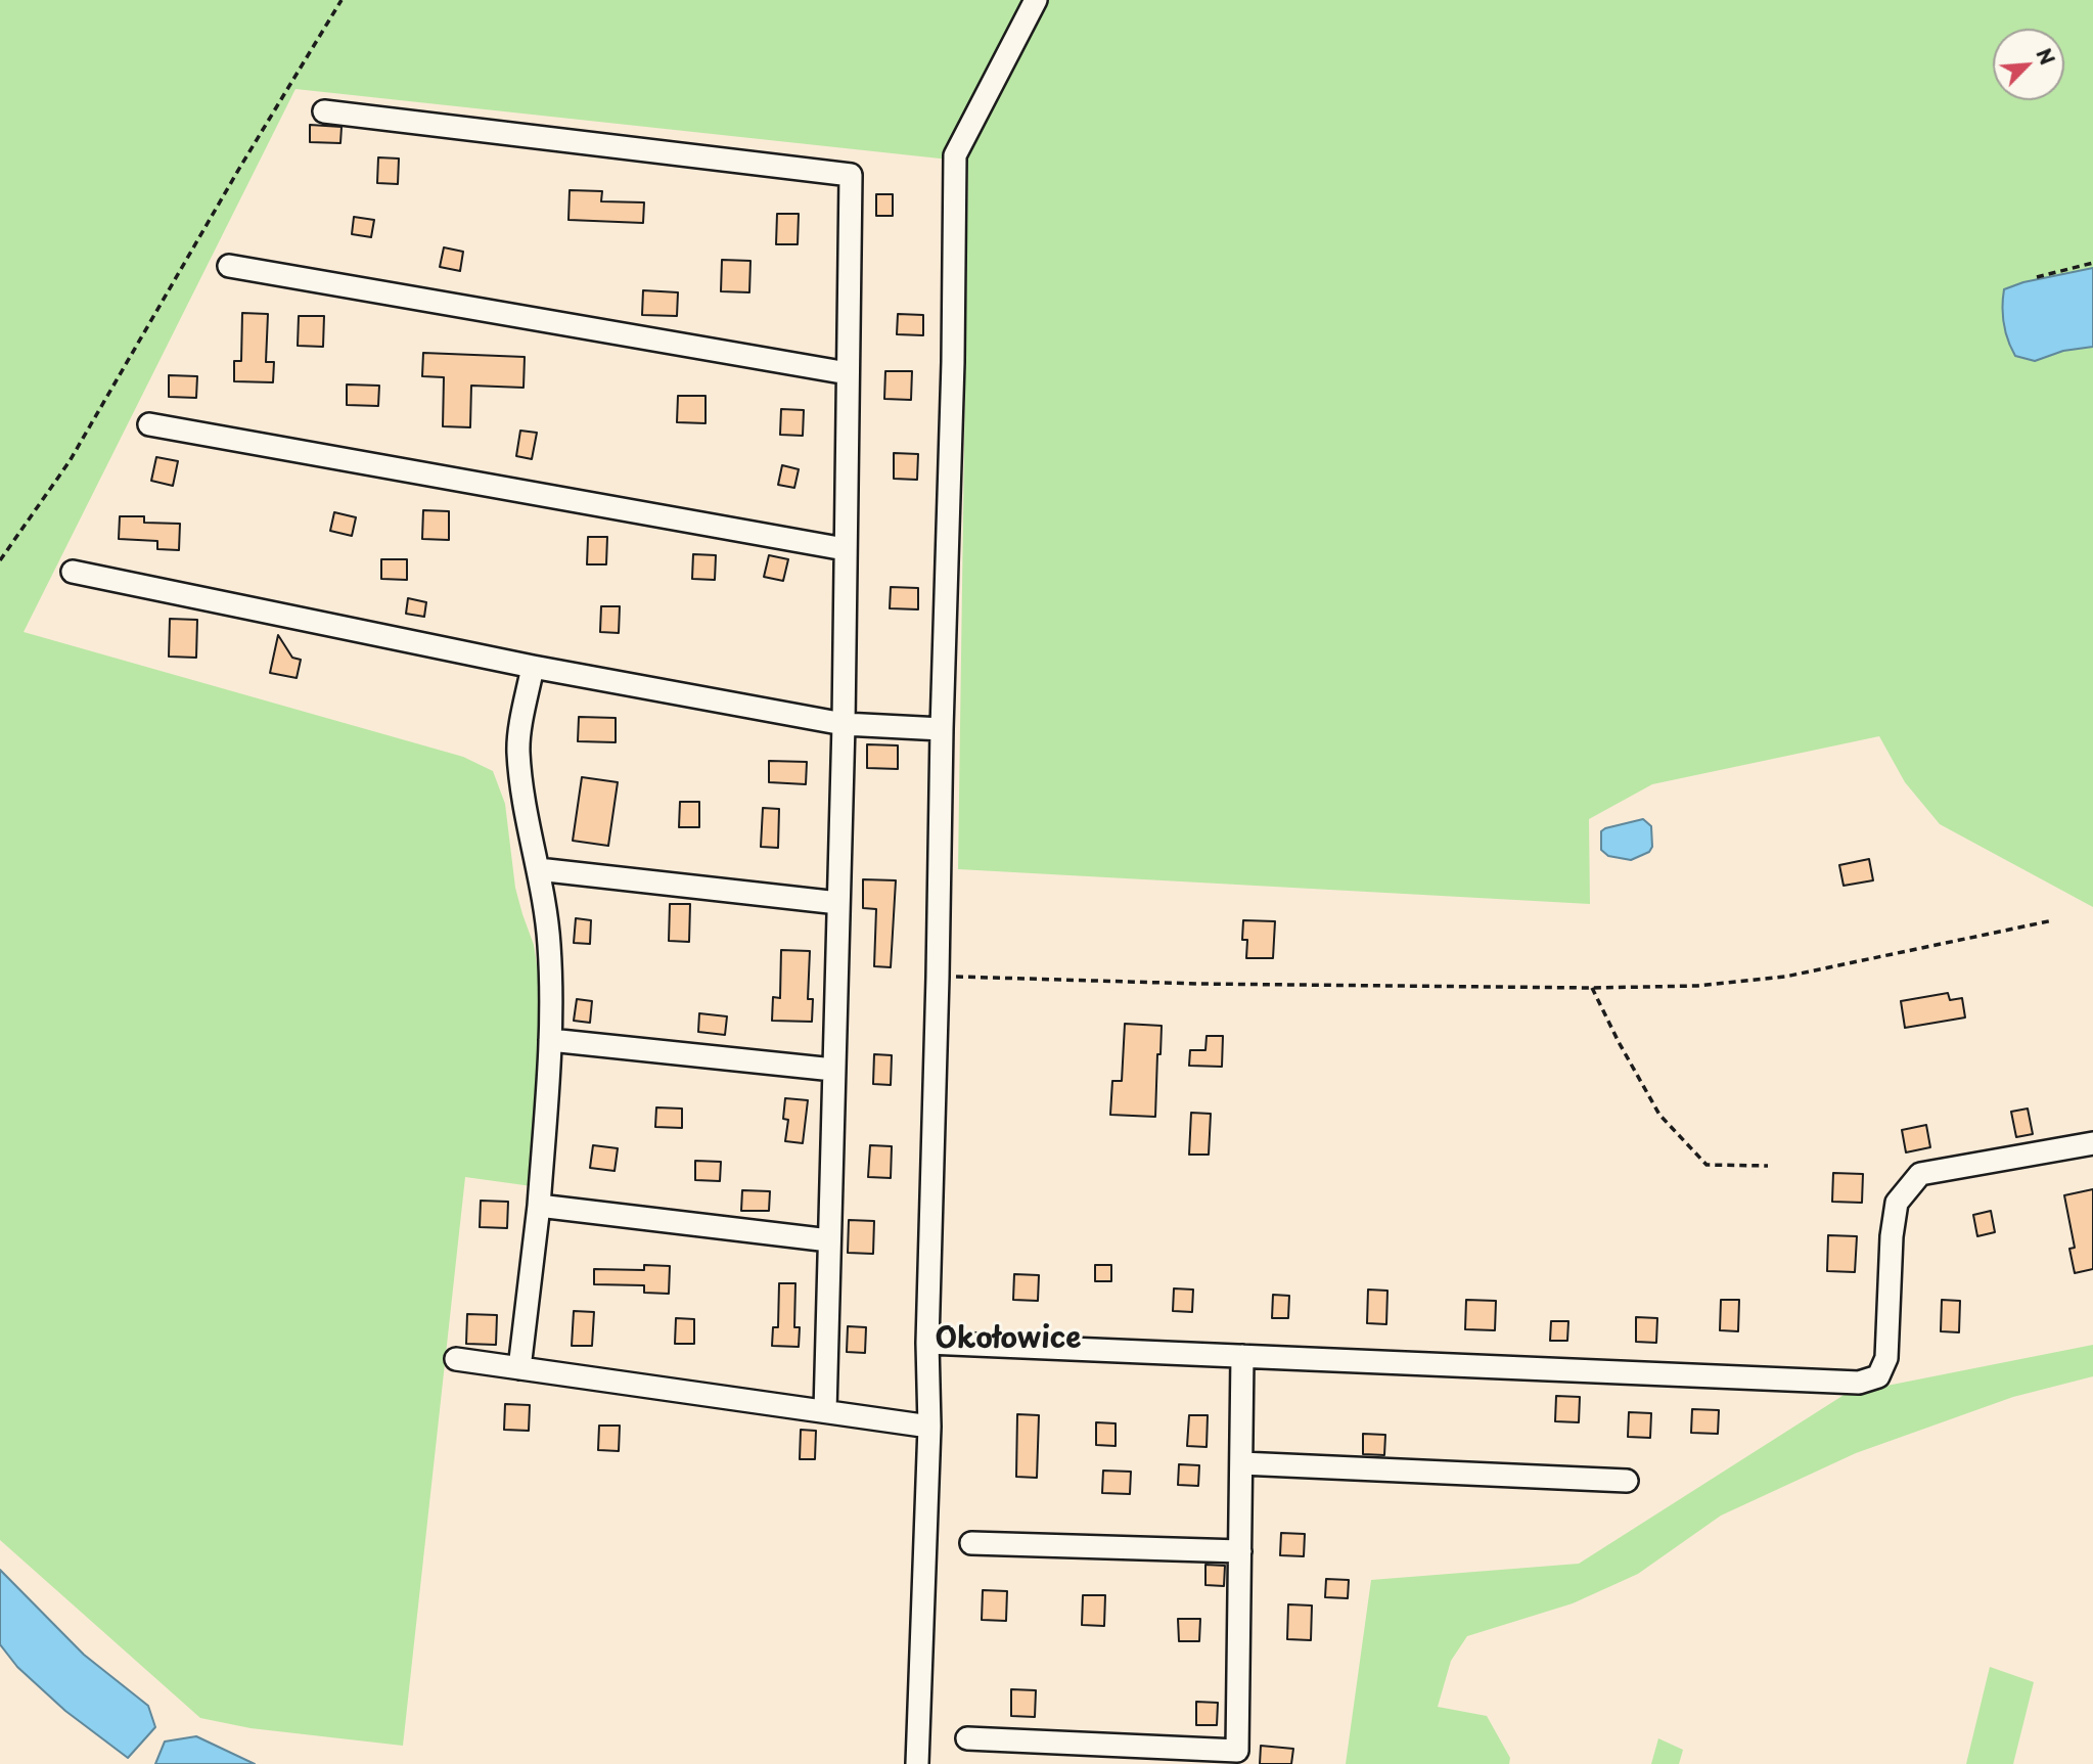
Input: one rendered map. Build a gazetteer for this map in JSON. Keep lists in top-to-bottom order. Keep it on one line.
{"districts":["Okołowice"],"north":"top right"}
